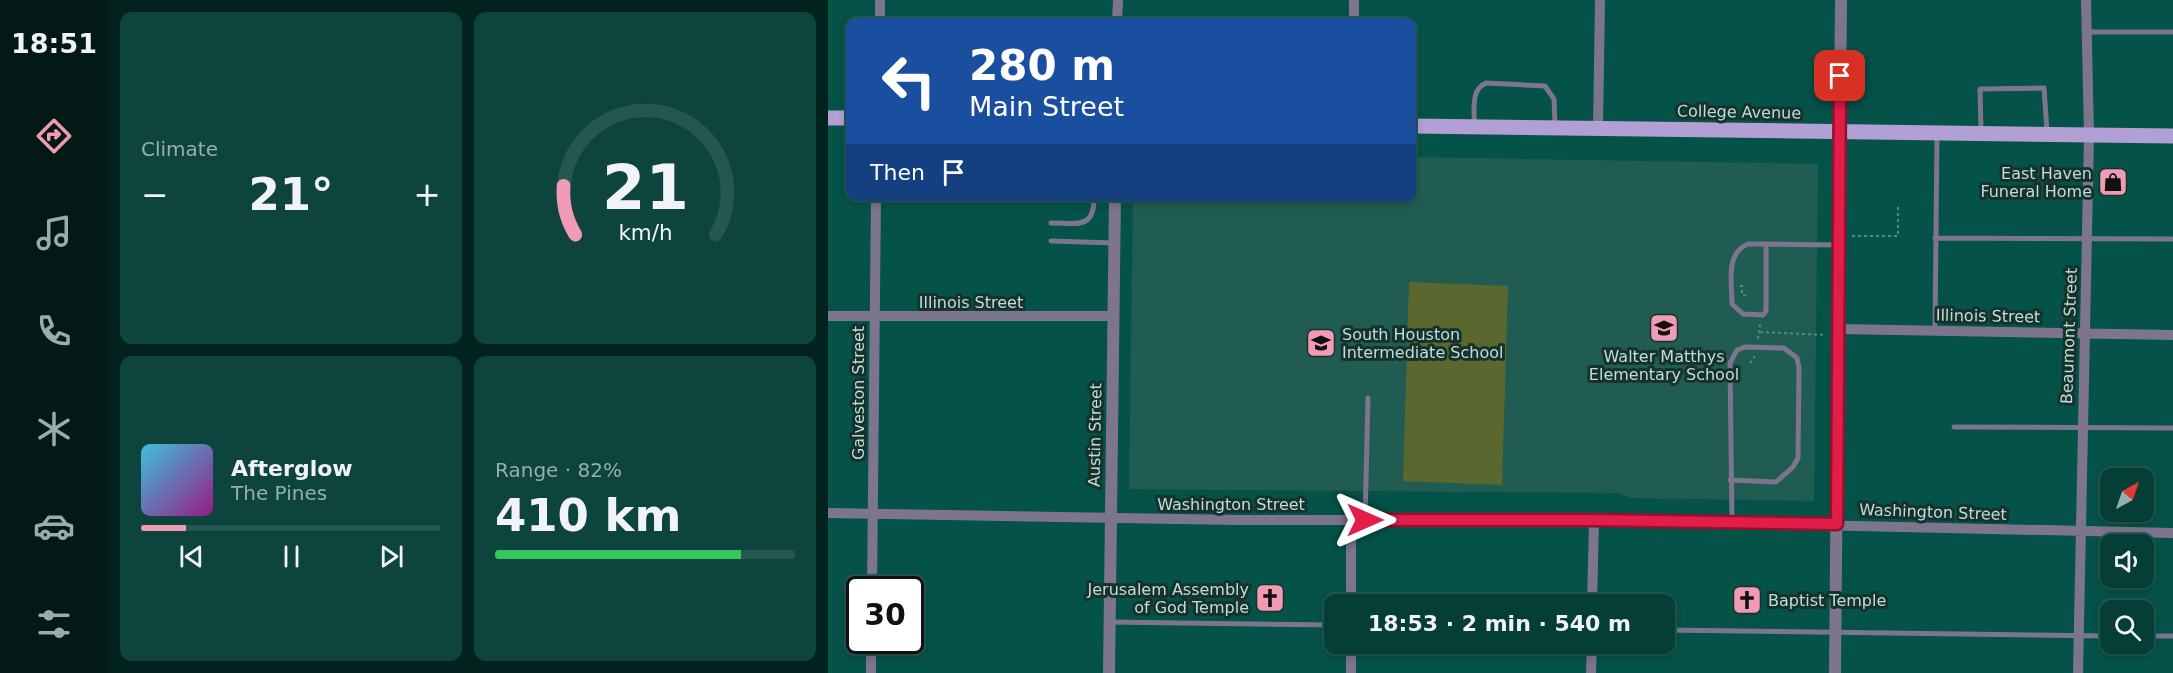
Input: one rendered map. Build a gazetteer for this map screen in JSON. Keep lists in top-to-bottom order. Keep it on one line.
{"streets":{"main road":["College Avenue"],"street":["Illinois Street","Beaumont Street","Galveston Street","Austin Street","Washington Street"]},"crossings":[["College Avenue","Beaumont Street"],["Illinois Street","Beaumont Street"],["Illinois Street","Galveston Street"],["Illinois Street","Austin Street"],["Beaumont Street","Washington Street"],["Galveston Street","Washington Street"],["Austin Street","Washington Street"]],"places":{"shop":["East Haven Funeral Home"],"school or university":["Walter Matthys Elementary School","South Houston Intermediate School"],"church":["Jerusalem Assembly of God Temple","Baptist Temple"]},"north":"top right","page":{"tabs":"18:51","tile":["Climate",["Range · 82%","410 km"]],"turn":["280 m","Main Street"],"then":"Then","heat":["−","21°","+"],"song":["Afterglow","The Pines"],"limit":"30","trip":"18:53 · 2 min · 540 m","gauge":["21","km/h"]}}
